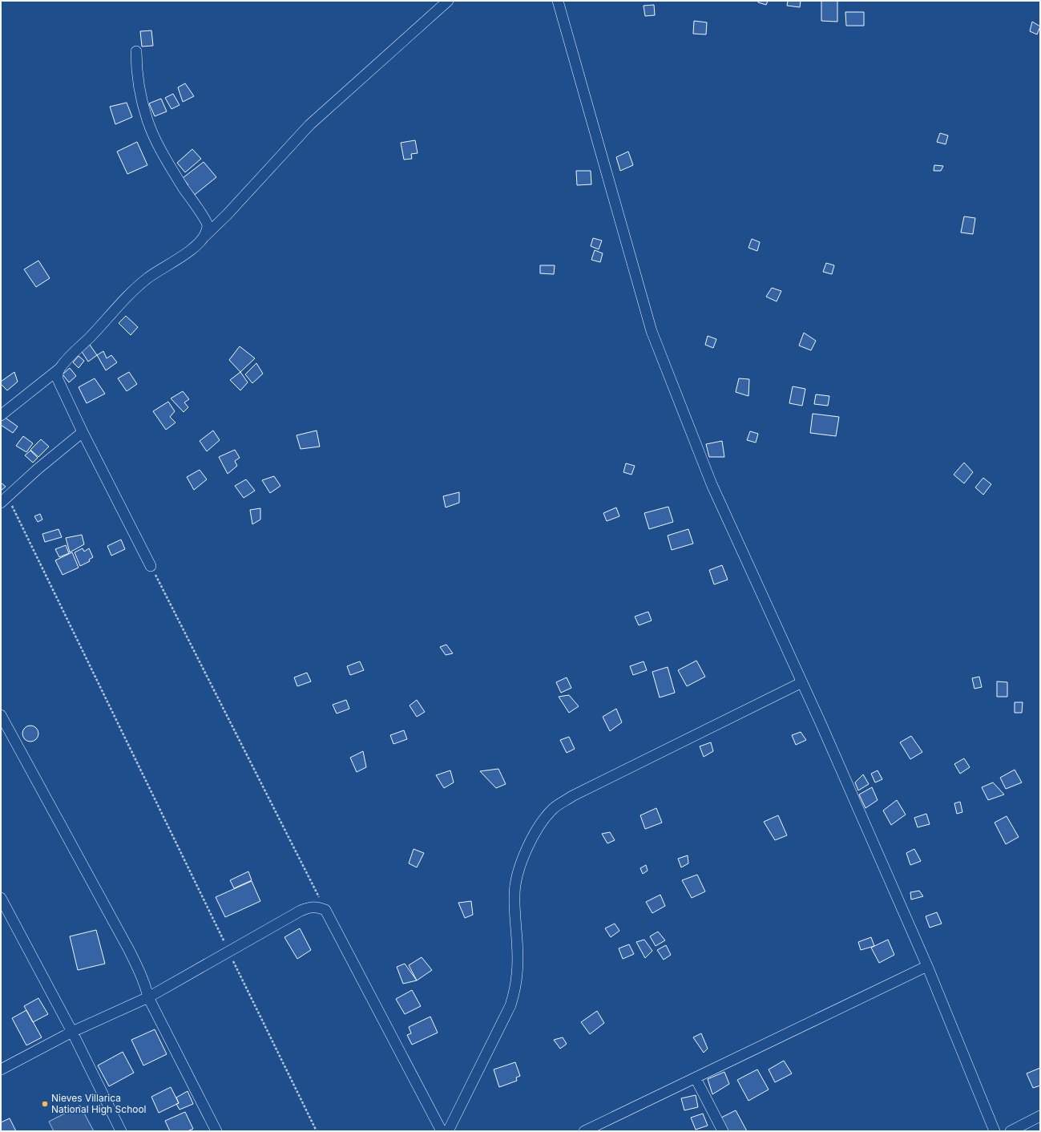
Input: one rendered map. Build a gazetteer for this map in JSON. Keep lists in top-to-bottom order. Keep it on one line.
{"places":["Nieves Villarica National High School"]}
